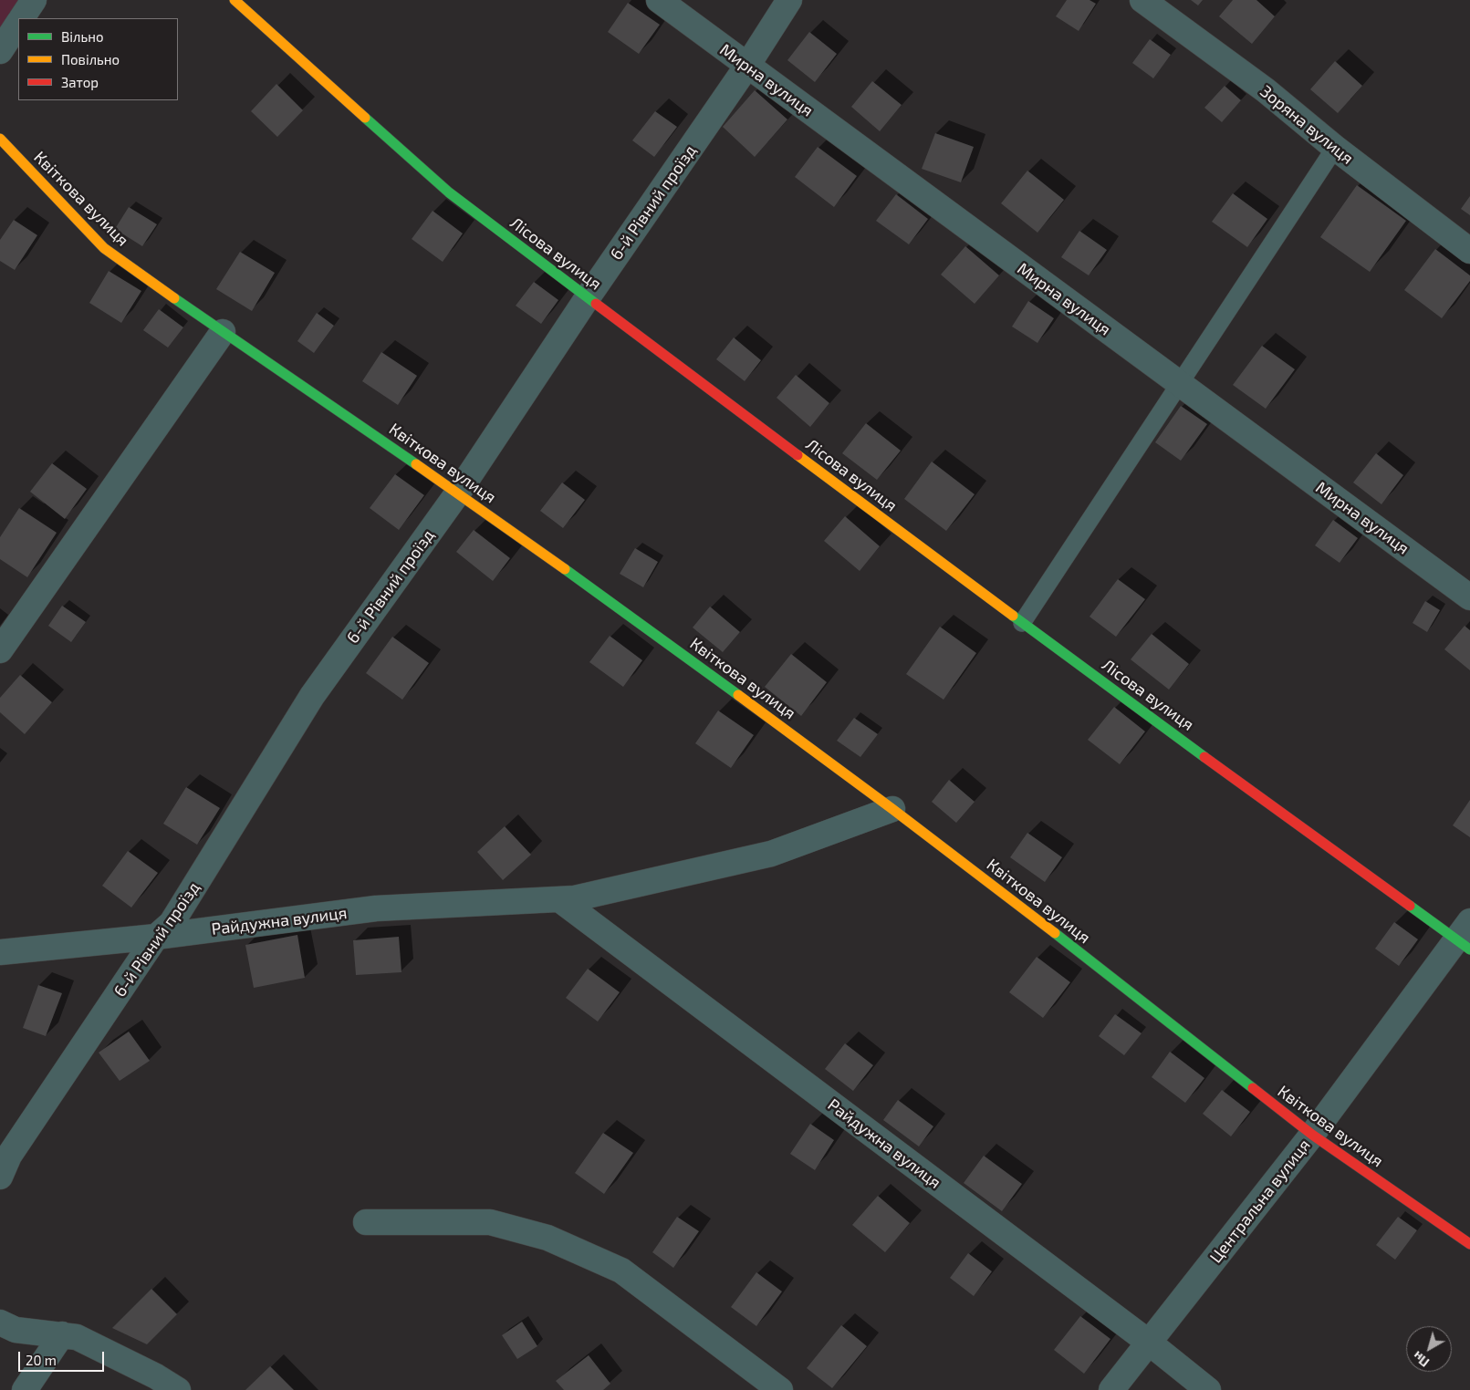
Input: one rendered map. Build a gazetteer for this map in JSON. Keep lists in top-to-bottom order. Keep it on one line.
{"streets":{"street":["Мирна вулиця","Зоряна вулиця","Квіткова вулиця","6-й Рівний проїзд","Лісова вулиця","Райдужна вулиця","Центральна вулиця"]},"crossings":[["Мирна вулиця","6-й Рівний проїзд"],["Квіткова вулиця","6-й Рівний проїзд"],["Квіткова вулиця","Райдужна вулиця"],["Квіткова вулиця","Центральна вулиця"],["6-й Рівний проїзд","Лісова вулиця"],["6-й Рівний проїзд","Райдужна вулиця"],["Лісова вулиця","Центральна вулиця"],["Райдужна вулиця","Центральна вулиця"]],"legend":["Вільно","Повільно","Затор"],"scale_bar":"20 m","north":"bottom left"}
